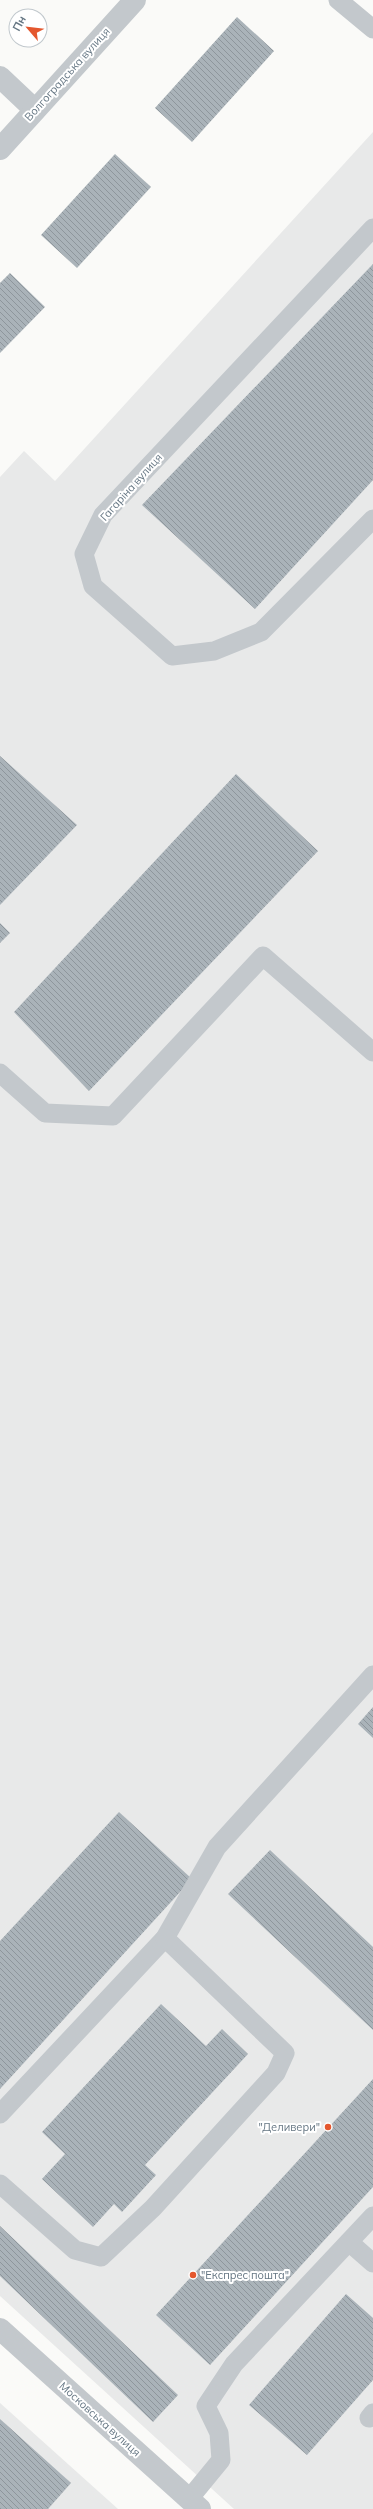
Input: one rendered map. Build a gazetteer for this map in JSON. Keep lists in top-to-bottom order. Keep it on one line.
{"streets":{"street":["Волгоградська вулиця","Московська вулиця"],"lane":["Гагаріна вулиця"]},"places":["\"Деливери\"","\"Експрес пошта\""],"north":"top left"}
